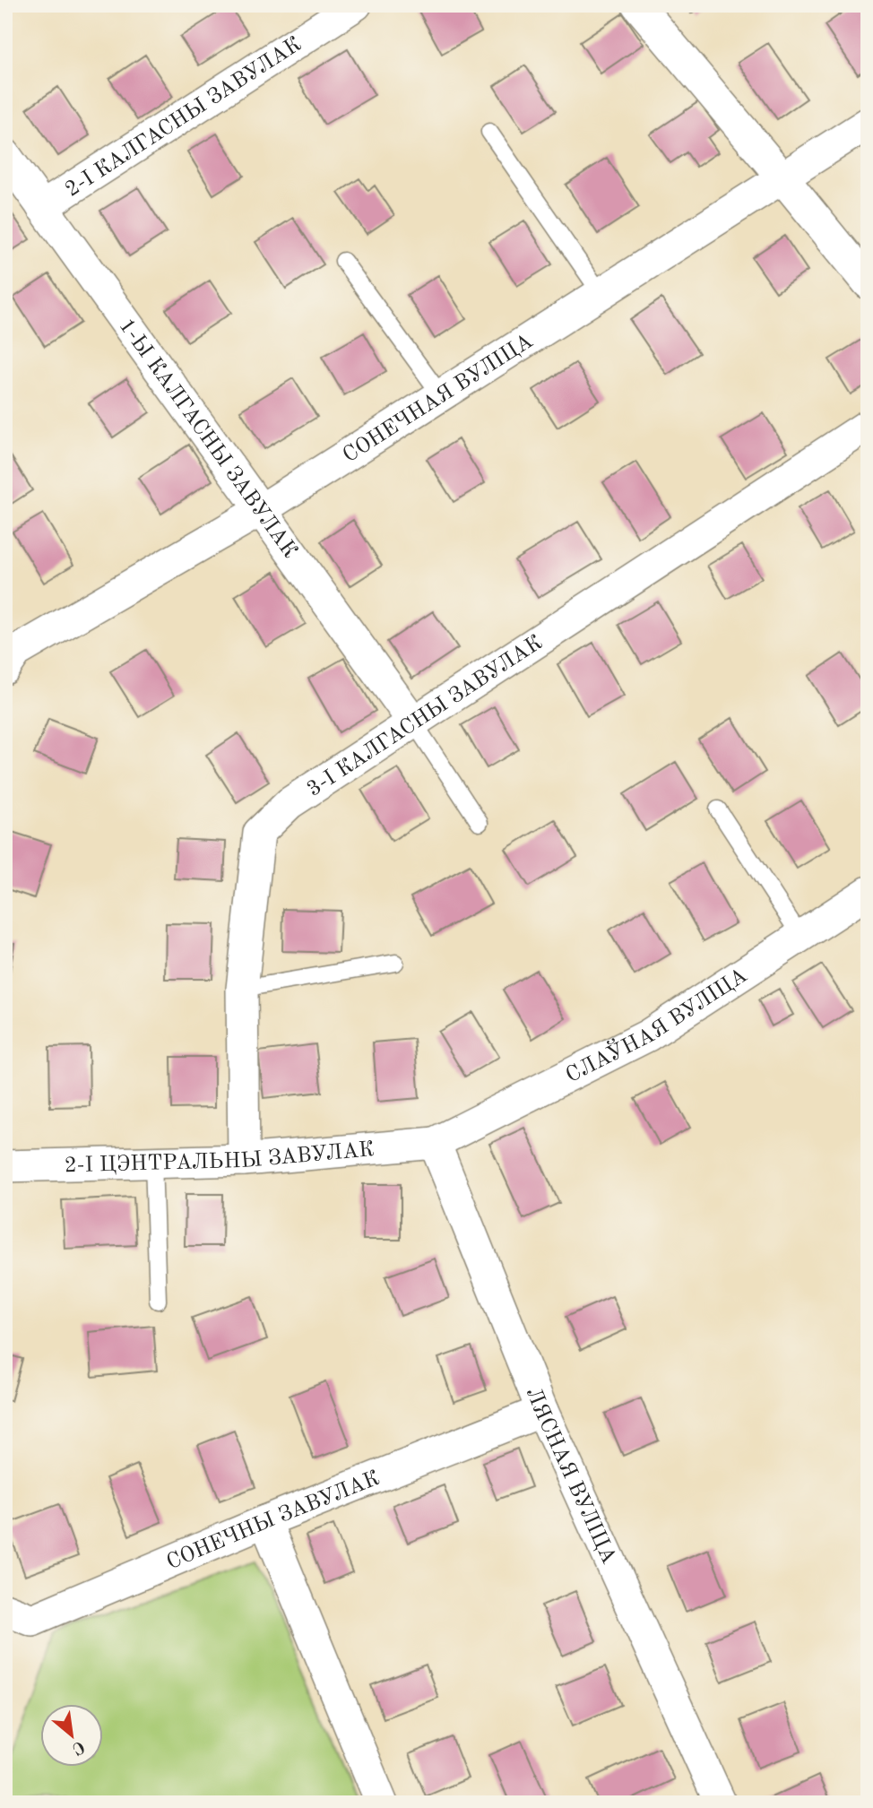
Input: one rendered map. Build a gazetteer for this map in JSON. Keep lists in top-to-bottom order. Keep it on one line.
{"streets":{"street":["2-І КАЛГАСНЫ ЗАВУЛАК","СОНЕЧНАЯ ВУЛІЦА","1-Ы КАЛГАСНЫ ЗАВУЛАК","3-І КАЛГАСНЫ ЗАВУЛАК","СЛАЎНАЯ ВУЛІЦА","2-І ЦЭНТРАЛЬНЫ ЗАВУЛАК","ЛЯСНАЯ ВУЛІЦА","СОНЕЧНЫ ЗАВУЛАК"]},"crossings":[["2-І КАЛГАСНЫ ЗАВУЛАК","1-Ы КАЛГАСНЫ ЗАВУЛАК"],["СОНЕЧНАЯ ВУЛІЦА","1-Ы КАЛГАСНЫ ЗАВУЛАК"],["1-Ы КАЛГАСНЫ ЗАВУЛАК","3-І КАЛГАСНЫ ЗАВУЛАК"],["3-І КАЛГАСНЫ ЗАВУЛАК","2-І ЦЭНТРАЛЬНЫ ЗАВУЛАК"],["СЛАЎНАЯ ВУЛІЦА","2-І ЦЭНТРАЛЬНЫ ЗАВУЛАК"],["СЛАЎНАЯ ВУЛІЦА","ЛЯСНАЯ ВУЛІЦА"],["2-І ЦЭНТРАЛЬНЫ ЗАВУЛАК","ЛЯСНАЯ ВУЛІЦА"],["ЛЯСНАЯ ВУЛІЦА","СОНЕЧНЫ ЗАВУЛАК"]],"north":"bottom right"}
